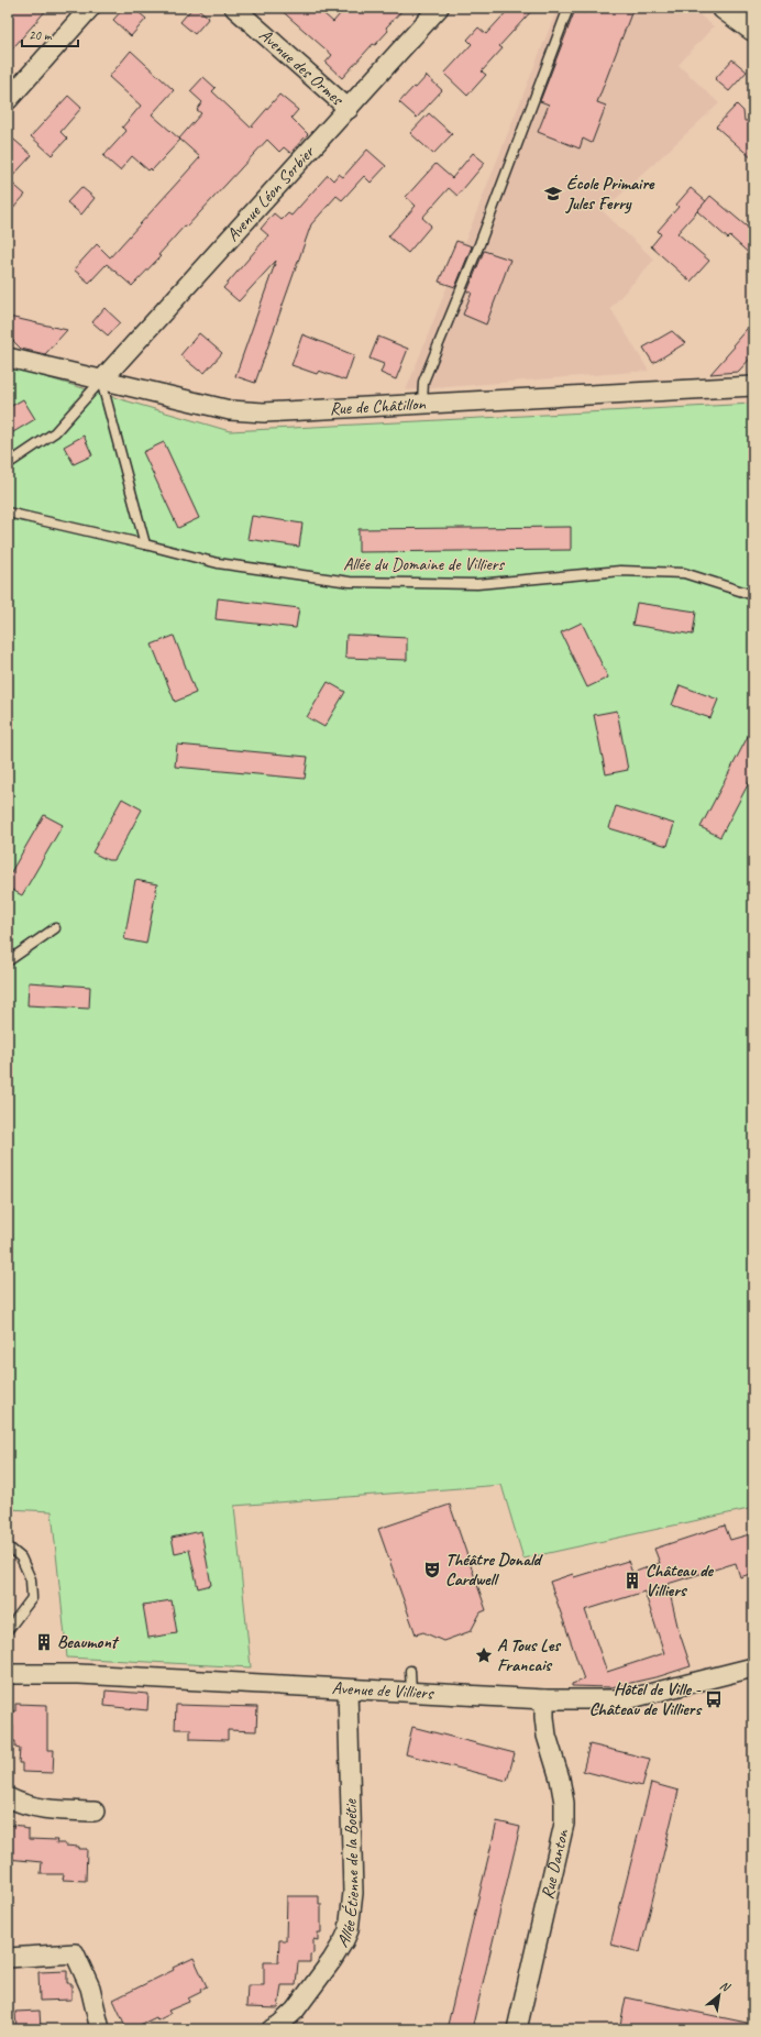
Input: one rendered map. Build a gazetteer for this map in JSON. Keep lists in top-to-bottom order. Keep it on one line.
{"streets":{"street":["Avenue des Ormes","Avenue Léon Sorbier","Rue de Châtillon","Avenue de Villiers","Rue Danton","Allée Étienne de la Boétie"],"lane":["Allée du Domaine de Villiers"]},"crossings":[["Avenue des Ormes","Avenue Léon Sorbier"],["Avenue Léon Sorbier","Rue de Châtillon"],["Avenue de Villiers","Rue Danton"],["Avenue de Villiers","Allée Étienne de la Boétie"]],"places":{"school or university":["École Primaire Jules Ferry"],"theatre":["Théâtre Donald Cardwell"],"building":["Château de Villiers","Beaumont"],"place":["A Tous Les Francais"],"bus stop":["Hôtel de Ville - Château de Villiers"]},"scale_bar":"20 m","north":"top right"}
